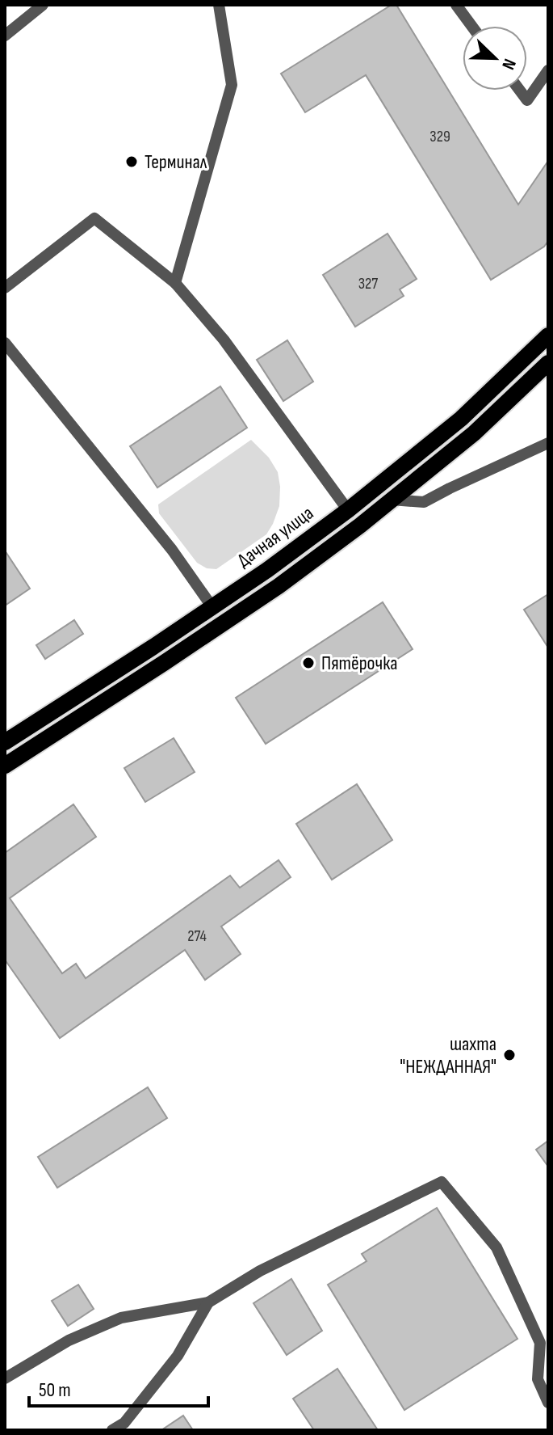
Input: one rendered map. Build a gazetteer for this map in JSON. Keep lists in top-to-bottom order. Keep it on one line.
{"streets":{"main road":["Дачная улица"]},"places":["Терминал","Пятёрочка","шахта \"НЕЖДАННАЯ\""],"house_numbers":["329","327","274"],"scale_bar":"50 m","north":"bottom right"}
